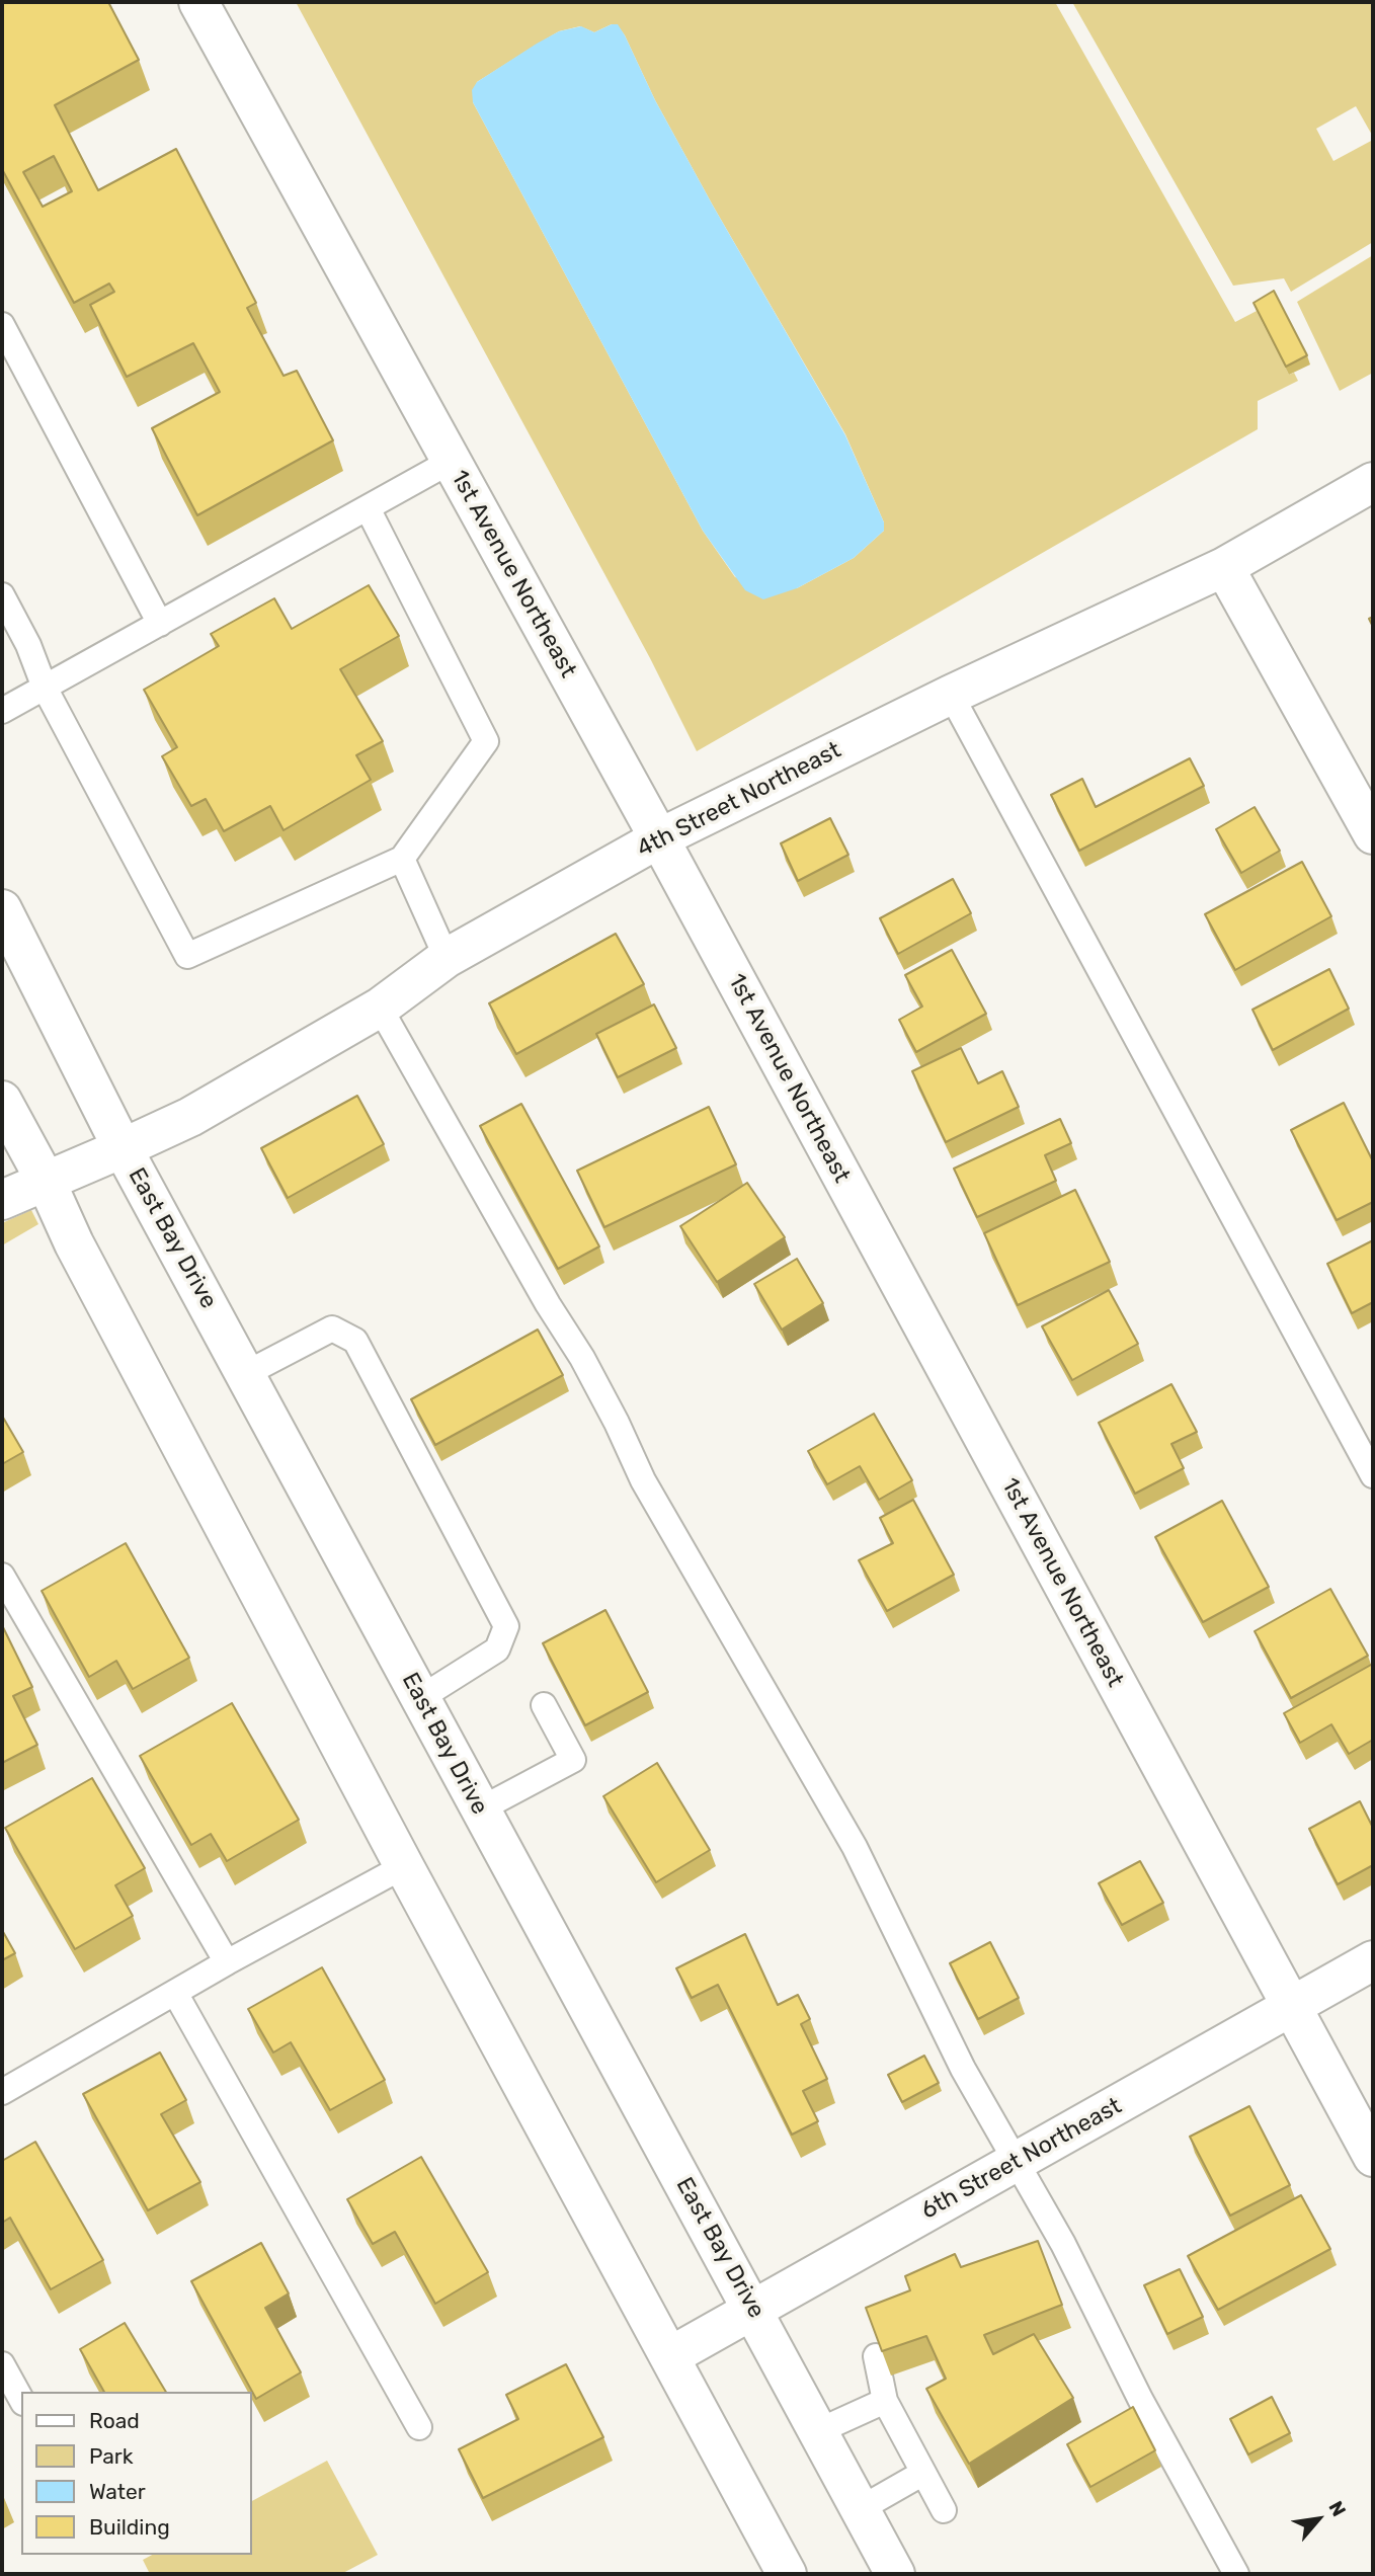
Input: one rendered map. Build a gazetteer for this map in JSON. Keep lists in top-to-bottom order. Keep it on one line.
{"streets":{"street":["1st Avenue Northeast","4th Street Northeast","East Bay Drive","6th Street Northeast"]},"crossings":[["1st Avenue Northeast","4th Street Northeast"],["1st Avenue Northeast","6th Street Northeast"],["4th Street Northeast","East Bay Drive"],["East Bay Drive","6th Street Northeast"]],"legend":["Road","Park","Water","Building"],"north":"top right"}
